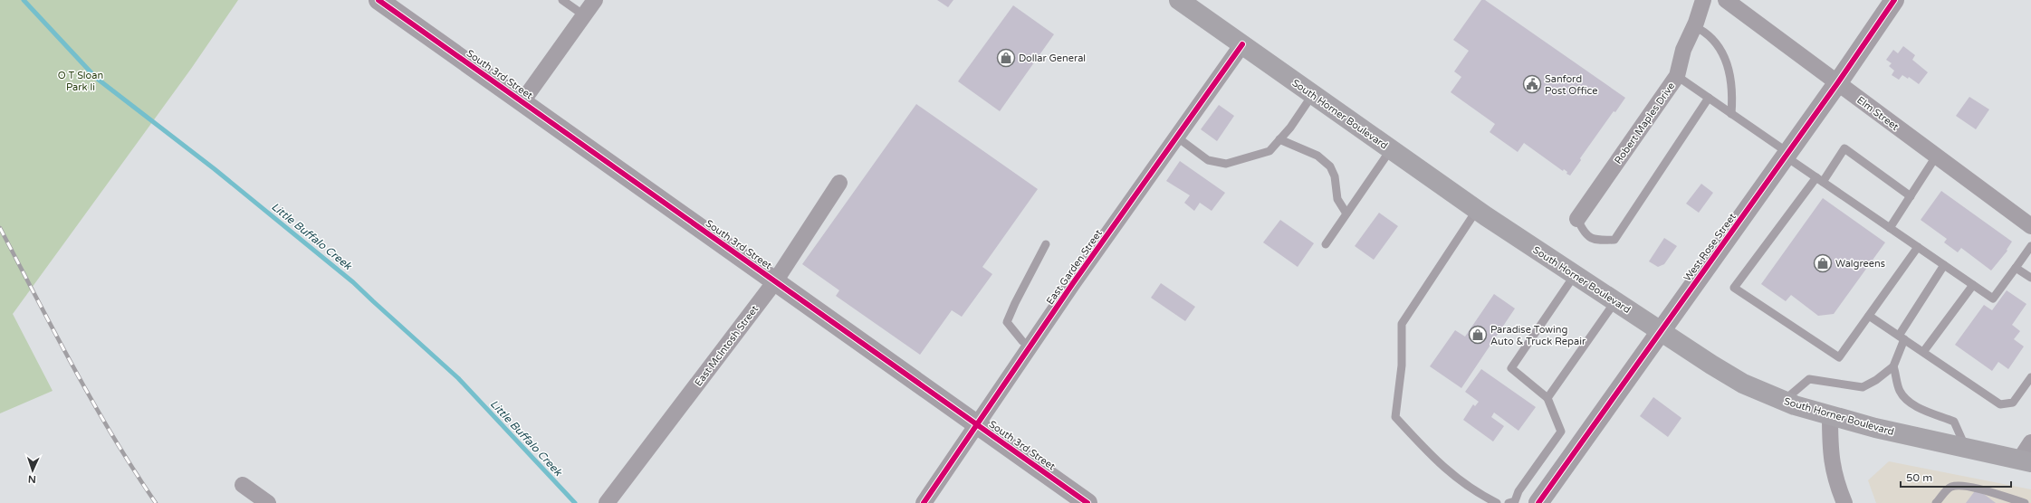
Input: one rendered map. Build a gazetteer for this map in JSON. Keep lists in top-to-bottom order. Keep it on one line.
{"streets":{"main road":["South Horner Boulevard"],"street":["South 3rd Street","Elm Street","Robert Maples Drive","West Rose Street","East Garden Street","East McIntosh Street"]},"crossings":[["South 3rd Street","East Garden Street"],["South 3rd Street","East McIntosh Street"],["Elm Street","West Rose Street"],["South Horner Boulevard","West Rose Street"],["South Horner Boulevard","East Garden Street"]],"water":["Little Buffalo Creek"],"parks":["O T Sloan Park Ii"],"places":{"shop":["Dollar General","Walgreens","Paradise Towing Auto & Truck Repair"],"public building":["Sanford Post Office"]},"scale_bar":"50 m","north":"bottom"}
